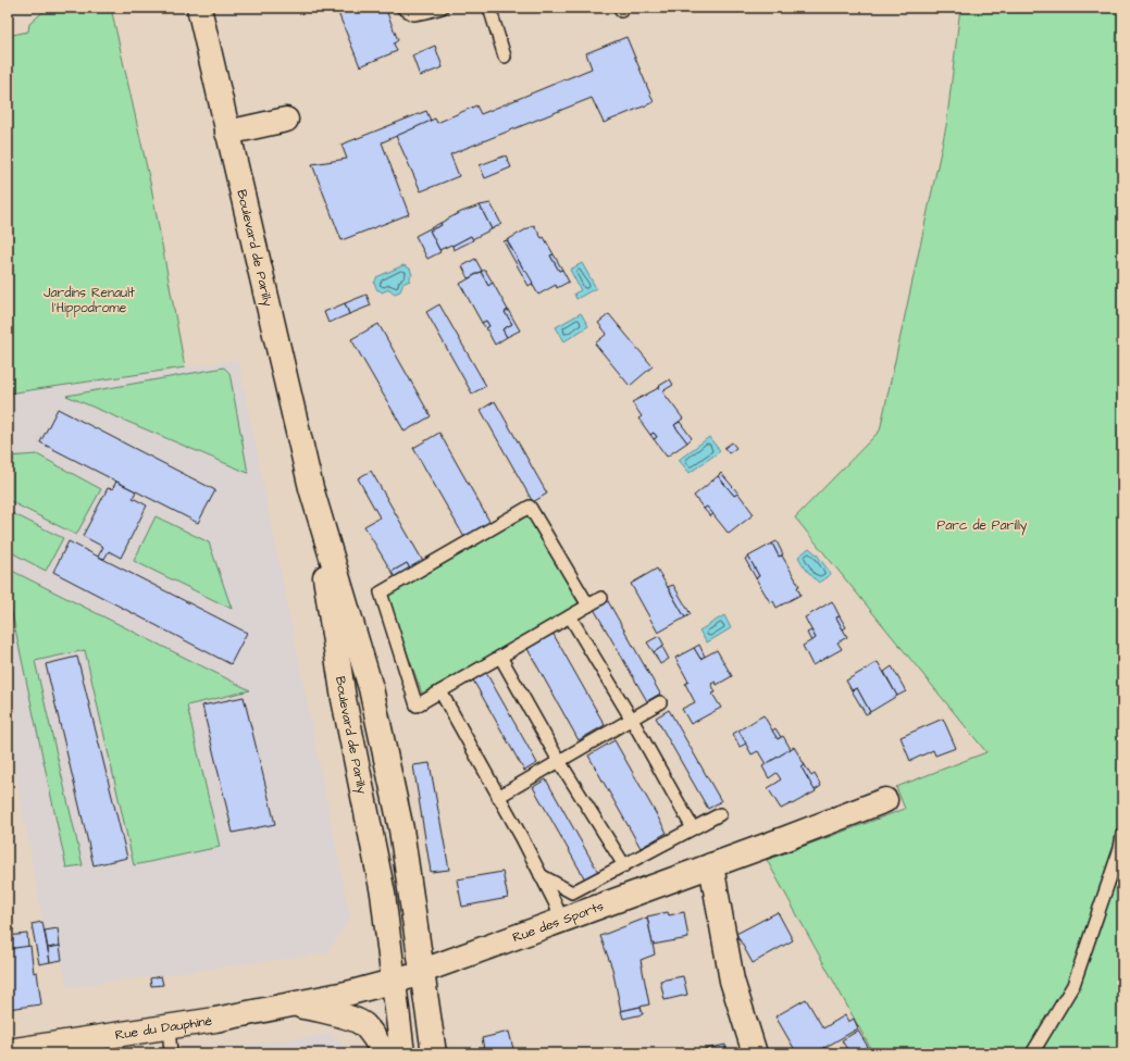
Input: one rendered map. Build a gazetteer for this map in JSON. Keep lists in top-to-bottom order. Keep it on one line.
{"streets":{"main road":["Boulevard de Parilly","Rue des Sports","Rue du Dauphiné"]},"crossings":[["Boulevard de Parilly","Rue des Sports"],["Boulevard de Parilly","Rue du Dauphiné"],["Rue des Sports","Rue du Dauphiné"]],"parks":["Jardins Renault l'Hippodrome","Parc de Parilly"]}
